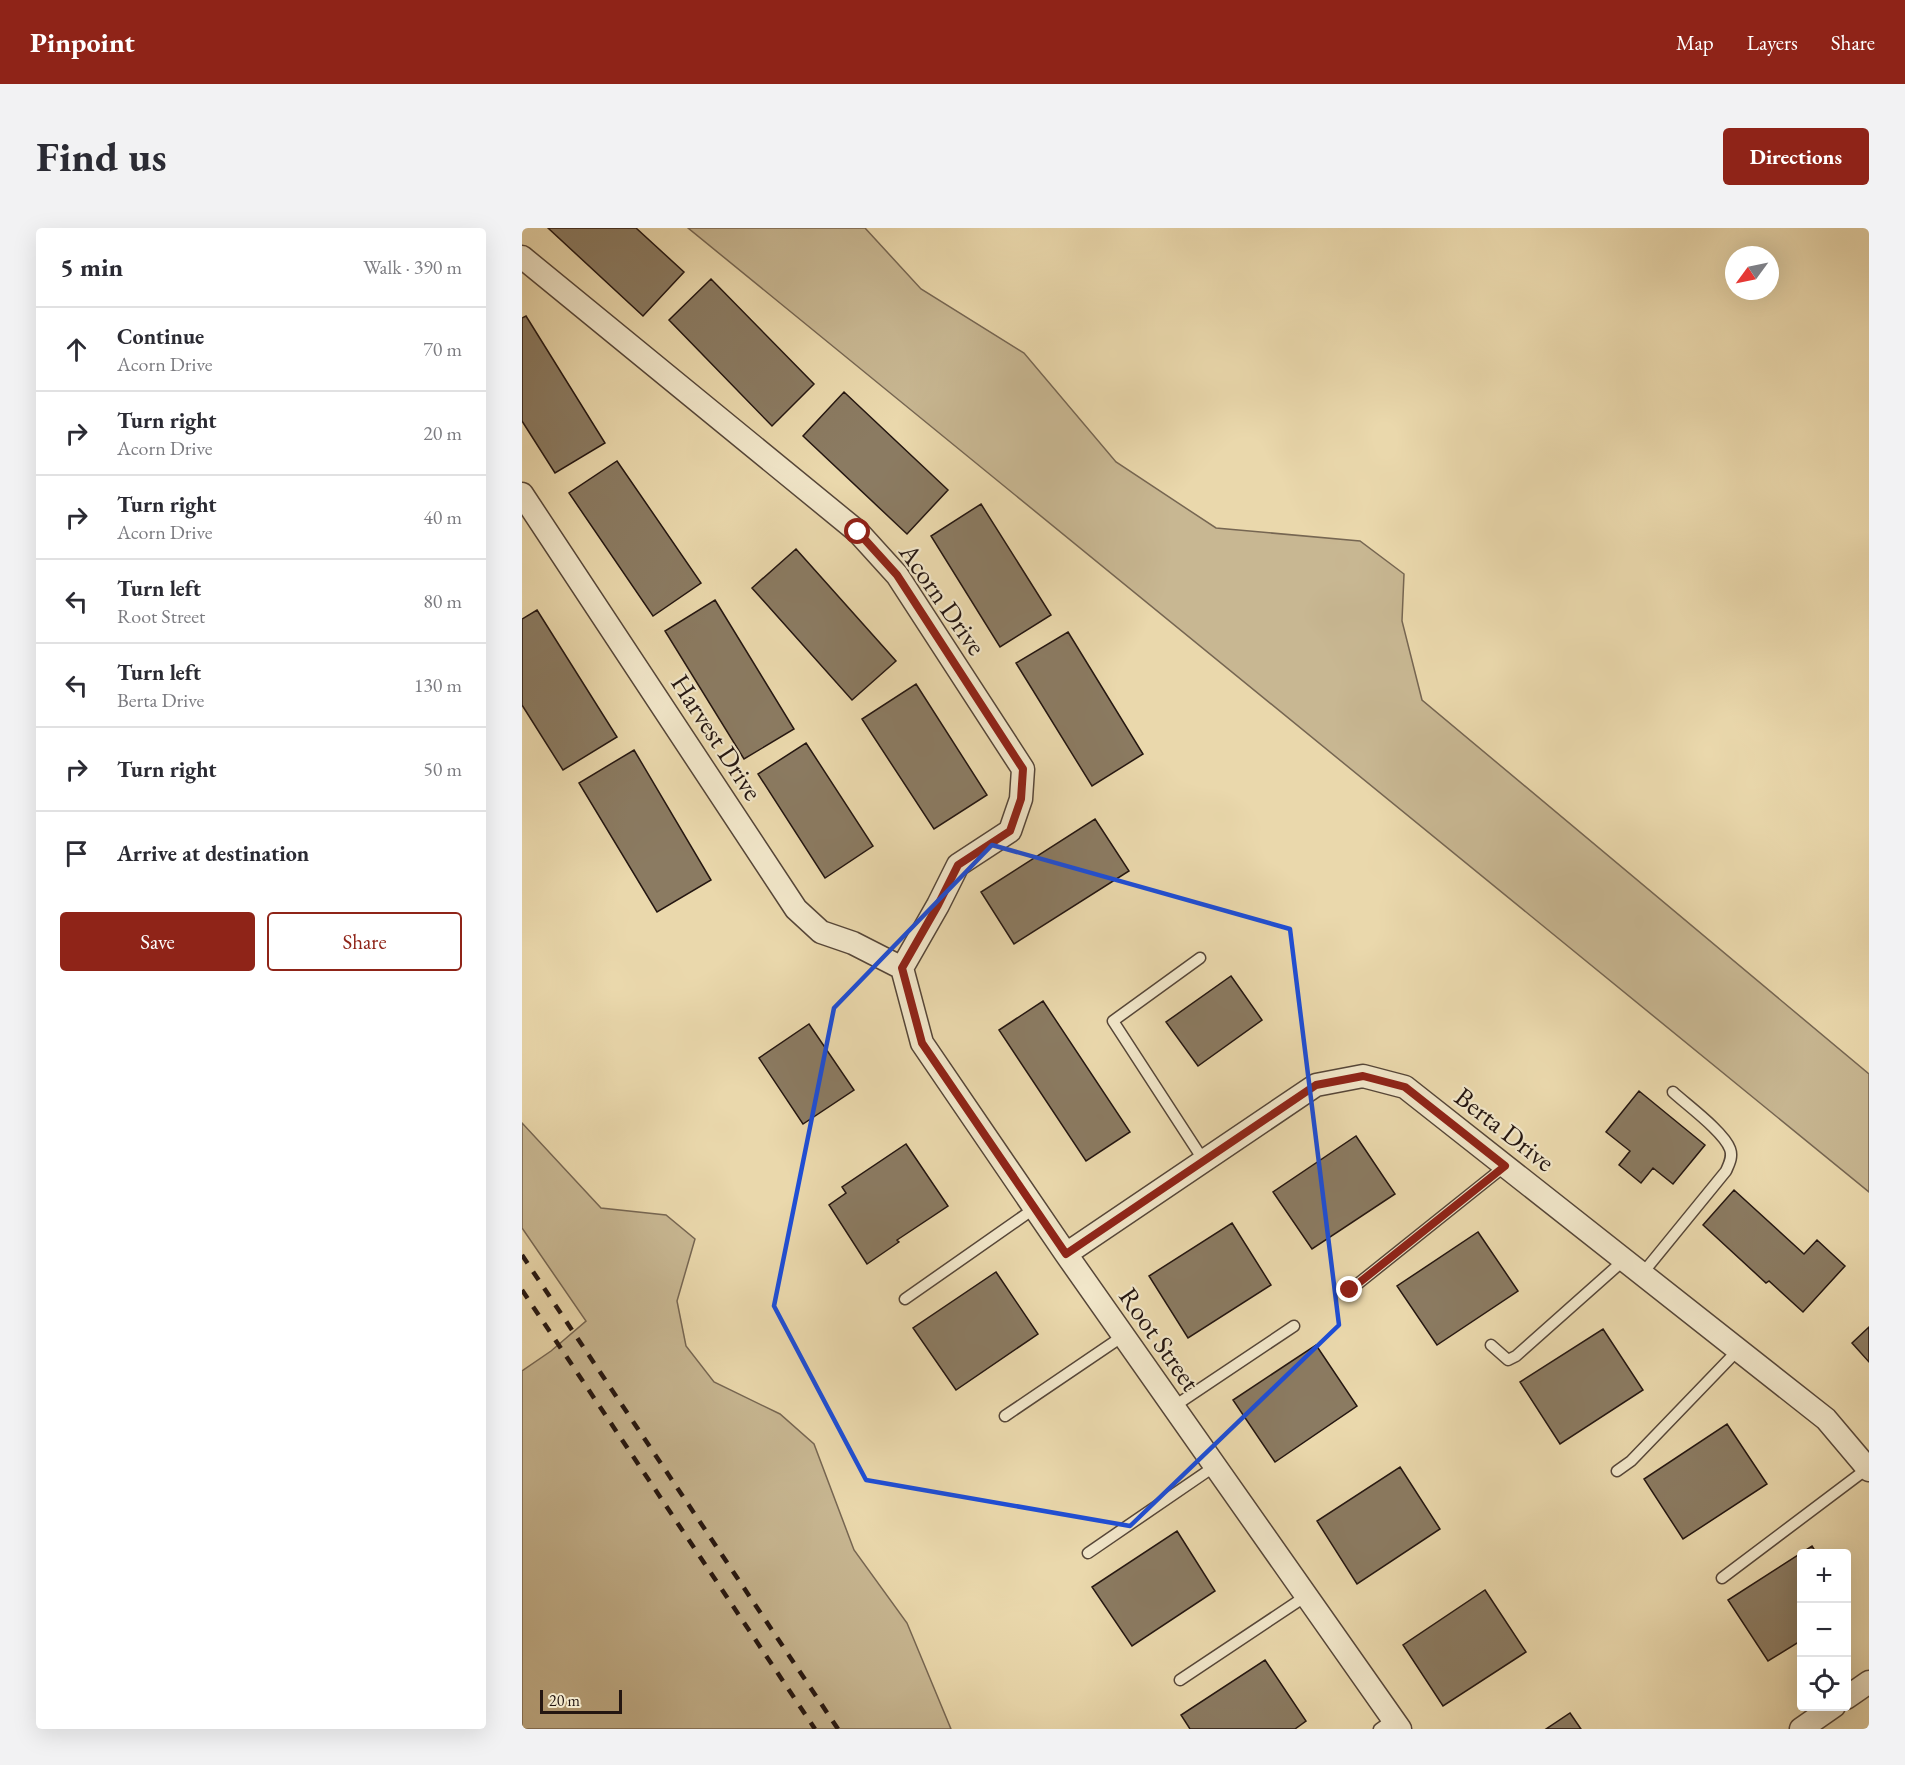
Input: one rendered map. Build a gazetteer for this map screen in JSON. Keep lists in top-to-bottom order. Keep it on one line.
{"streets":{"street":["Acorn Drive","Harvest Drive","Berta Drive","Root Street"]},"crossings":[["Acorn Drive","Harvest Drive"],["Acorn Drive","Root Street"],["Harvest Drive","Root Street"],["Berta Drive","Root Street"]],"scale_bar":"20 m","north":"bottom left","page":{"header":"Pinpoint","nav":["Map","Layers","Share"],"buttons":["Directions",["Save","Share"]],"title":"Find us","heading":["5 min","Walk · 390 m"],"list":[["Continue","Acorn Drive","70 m"],["Turn right","Acorn Drive","20 m"],["Turn right","Acorn Drive","40 m"],["Turn left","Root Street","80 m"],["Turn left","Berta Drive","130 m"],["Turn right","50 m"],"Arrive at destination"],"map_buttons":["+","−"],"scale":"20 m"}}
